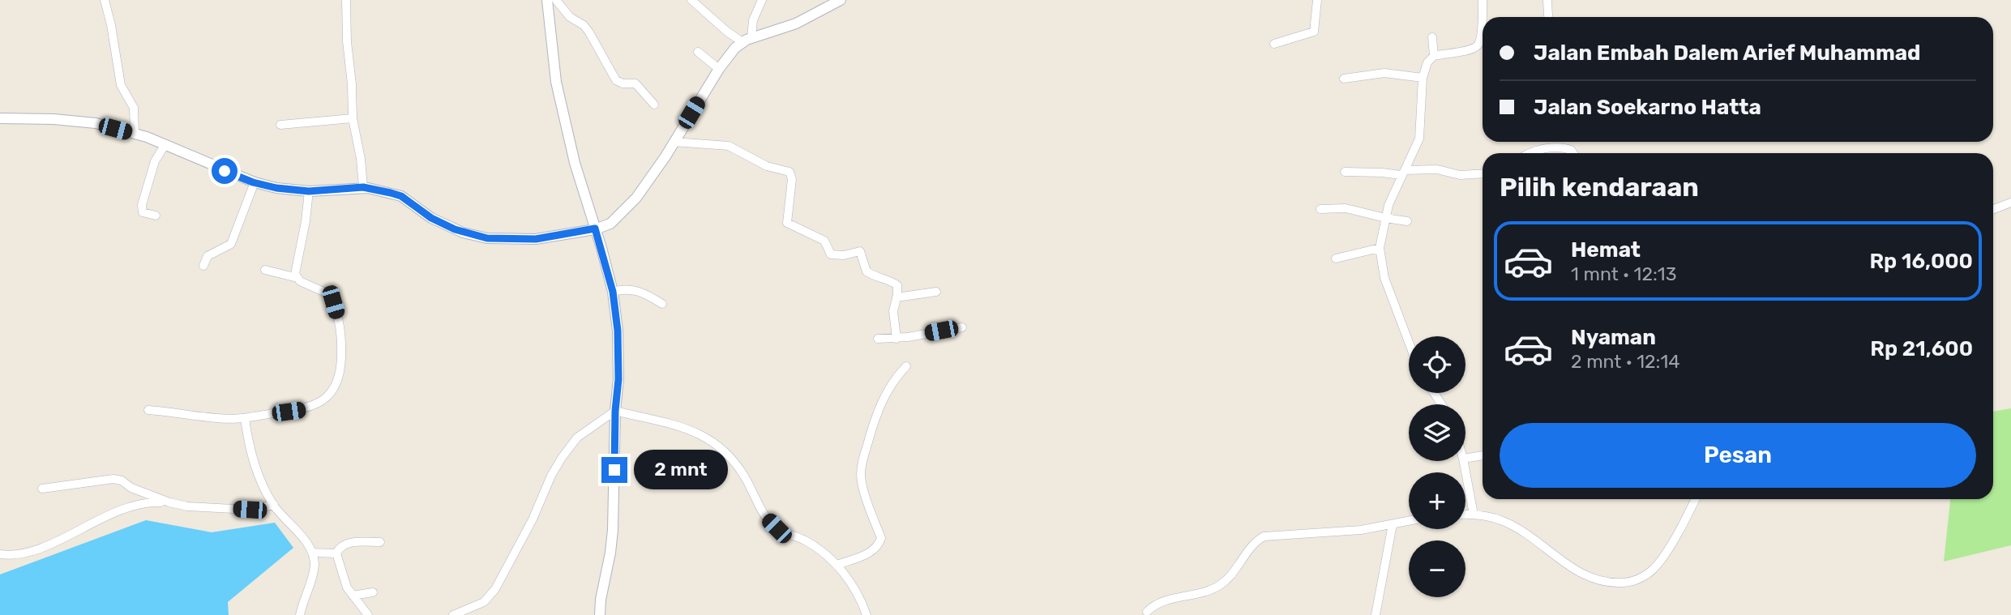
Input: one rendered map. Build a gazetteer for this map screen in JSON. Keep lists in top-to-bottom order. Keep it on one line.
{"page":{"banner":["Jalan Embah Dalem Arief Muhammad","Jalan Soekarno Hatta"],"heading":"Pilih kendaraan","list":[{"name":"Hemat","note":"1 mnt · 12:13","value":"Rp 16,000"},{"name":"Nyaman","note":"2 mnt · 12:14","value":"Rp 21,600"}],"map_buttons":["+","−"],"buttons":"Pesan","bubble":"2 mnt"}}
